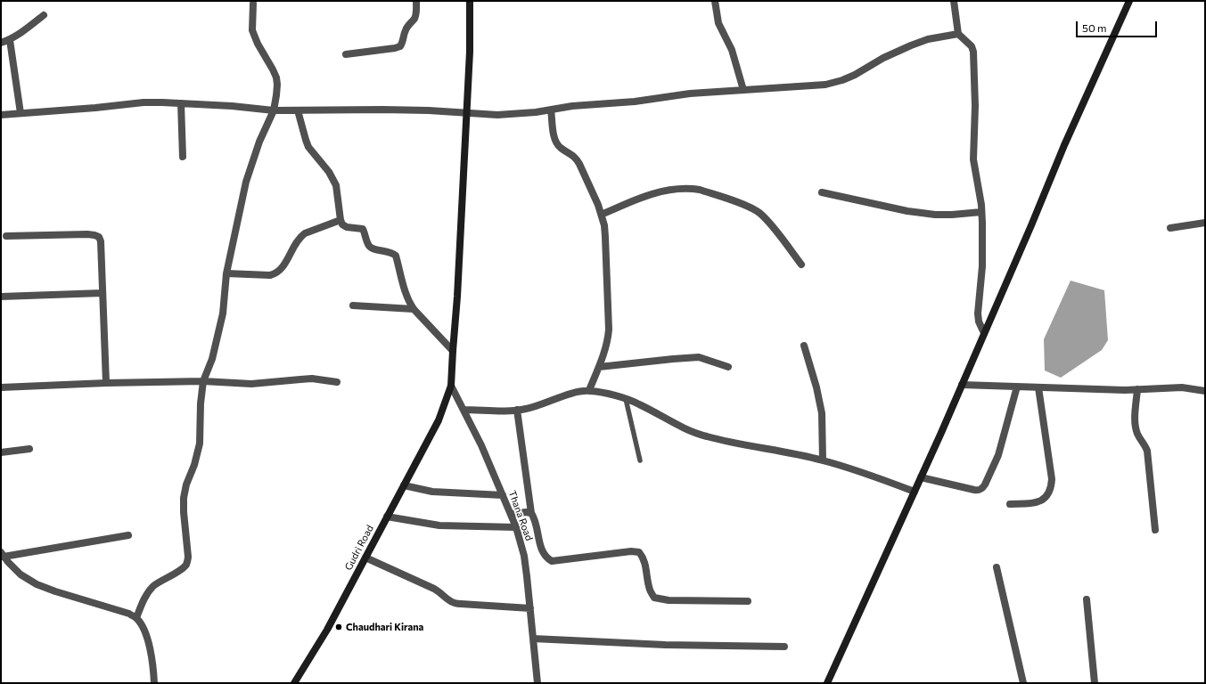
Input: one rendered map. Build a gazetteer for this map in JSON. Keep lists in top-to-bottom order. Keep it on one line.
{"streets":{"main road":["Gudri Road"],"street":["Thana Road"]},"crossings":[["Thana Road","Gudri Road"]],"places":["Chaudhari Kirana"],"scale_bar":"50 m"}
